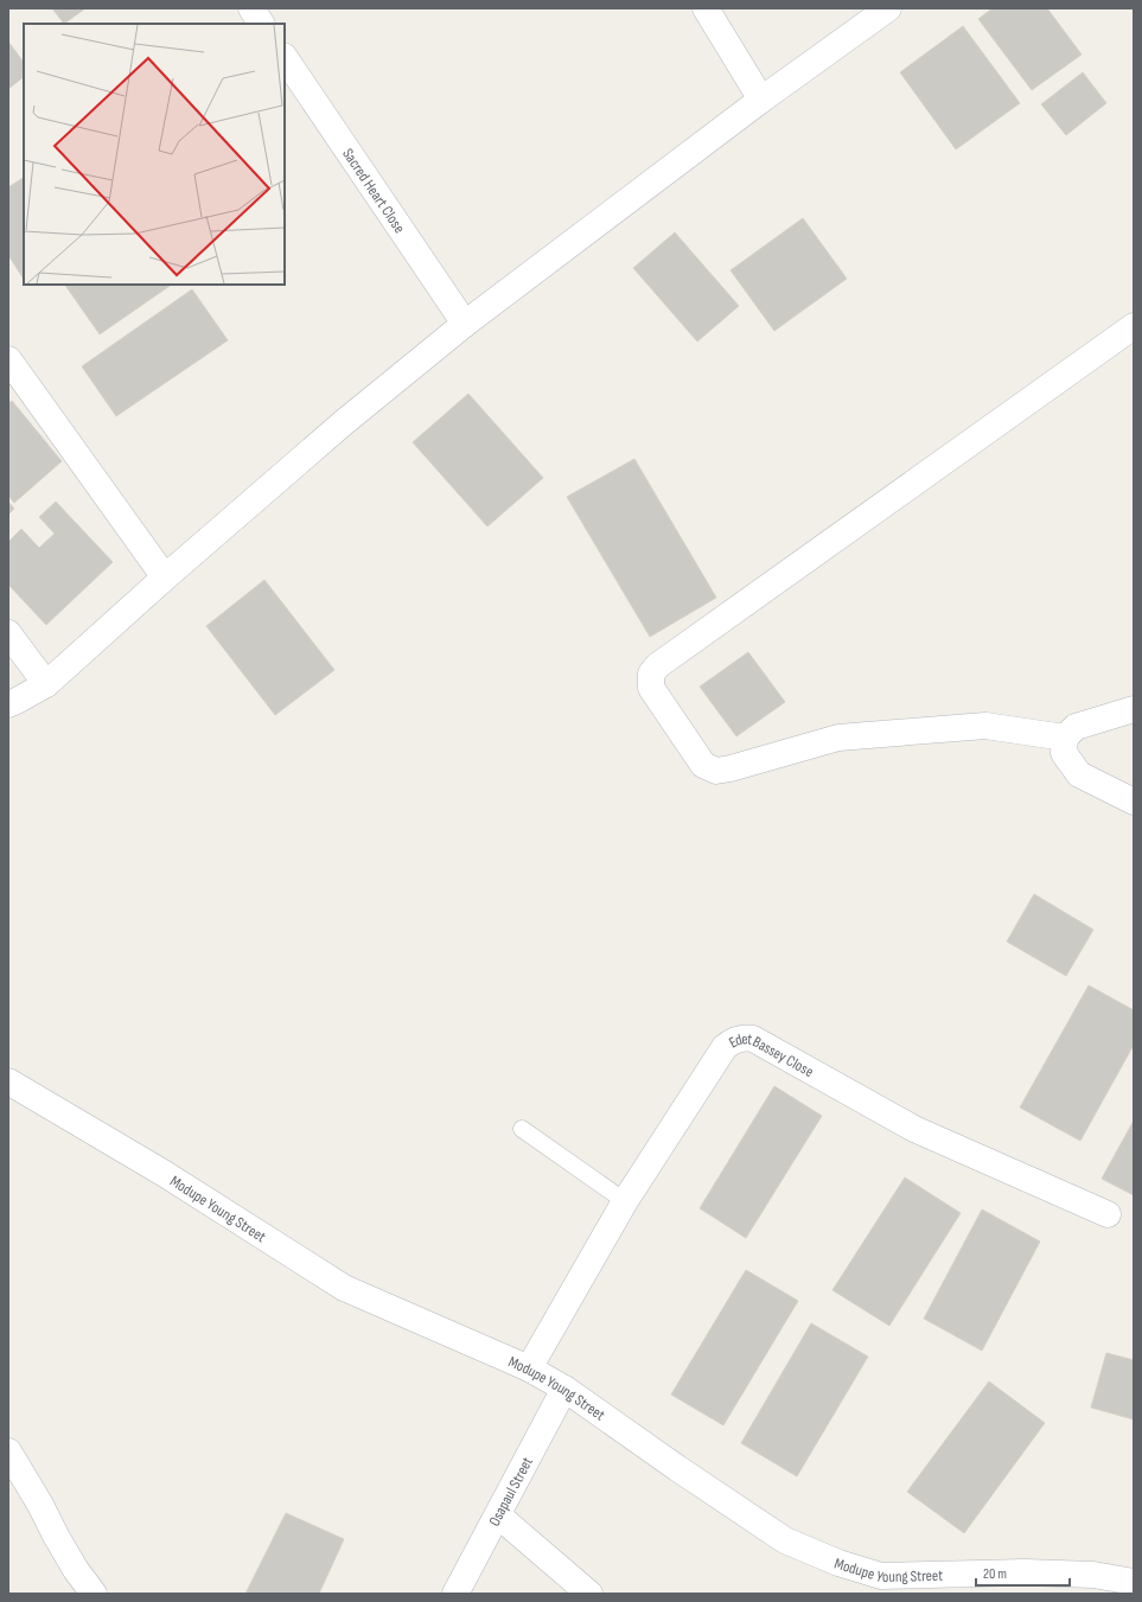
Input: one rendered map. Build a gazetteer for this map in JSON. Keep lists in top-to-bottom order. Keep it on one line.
{"streets":{"street":["Sacred Heart Close","Edet Bassey Close","Modupe Young Street","Osapaul Street"]},"crossings":[["Edet Bassey Close","Modupe Young Street"],["Modupe Young Street","Osapaul Street"]],"scale_bar":"20 m"}
